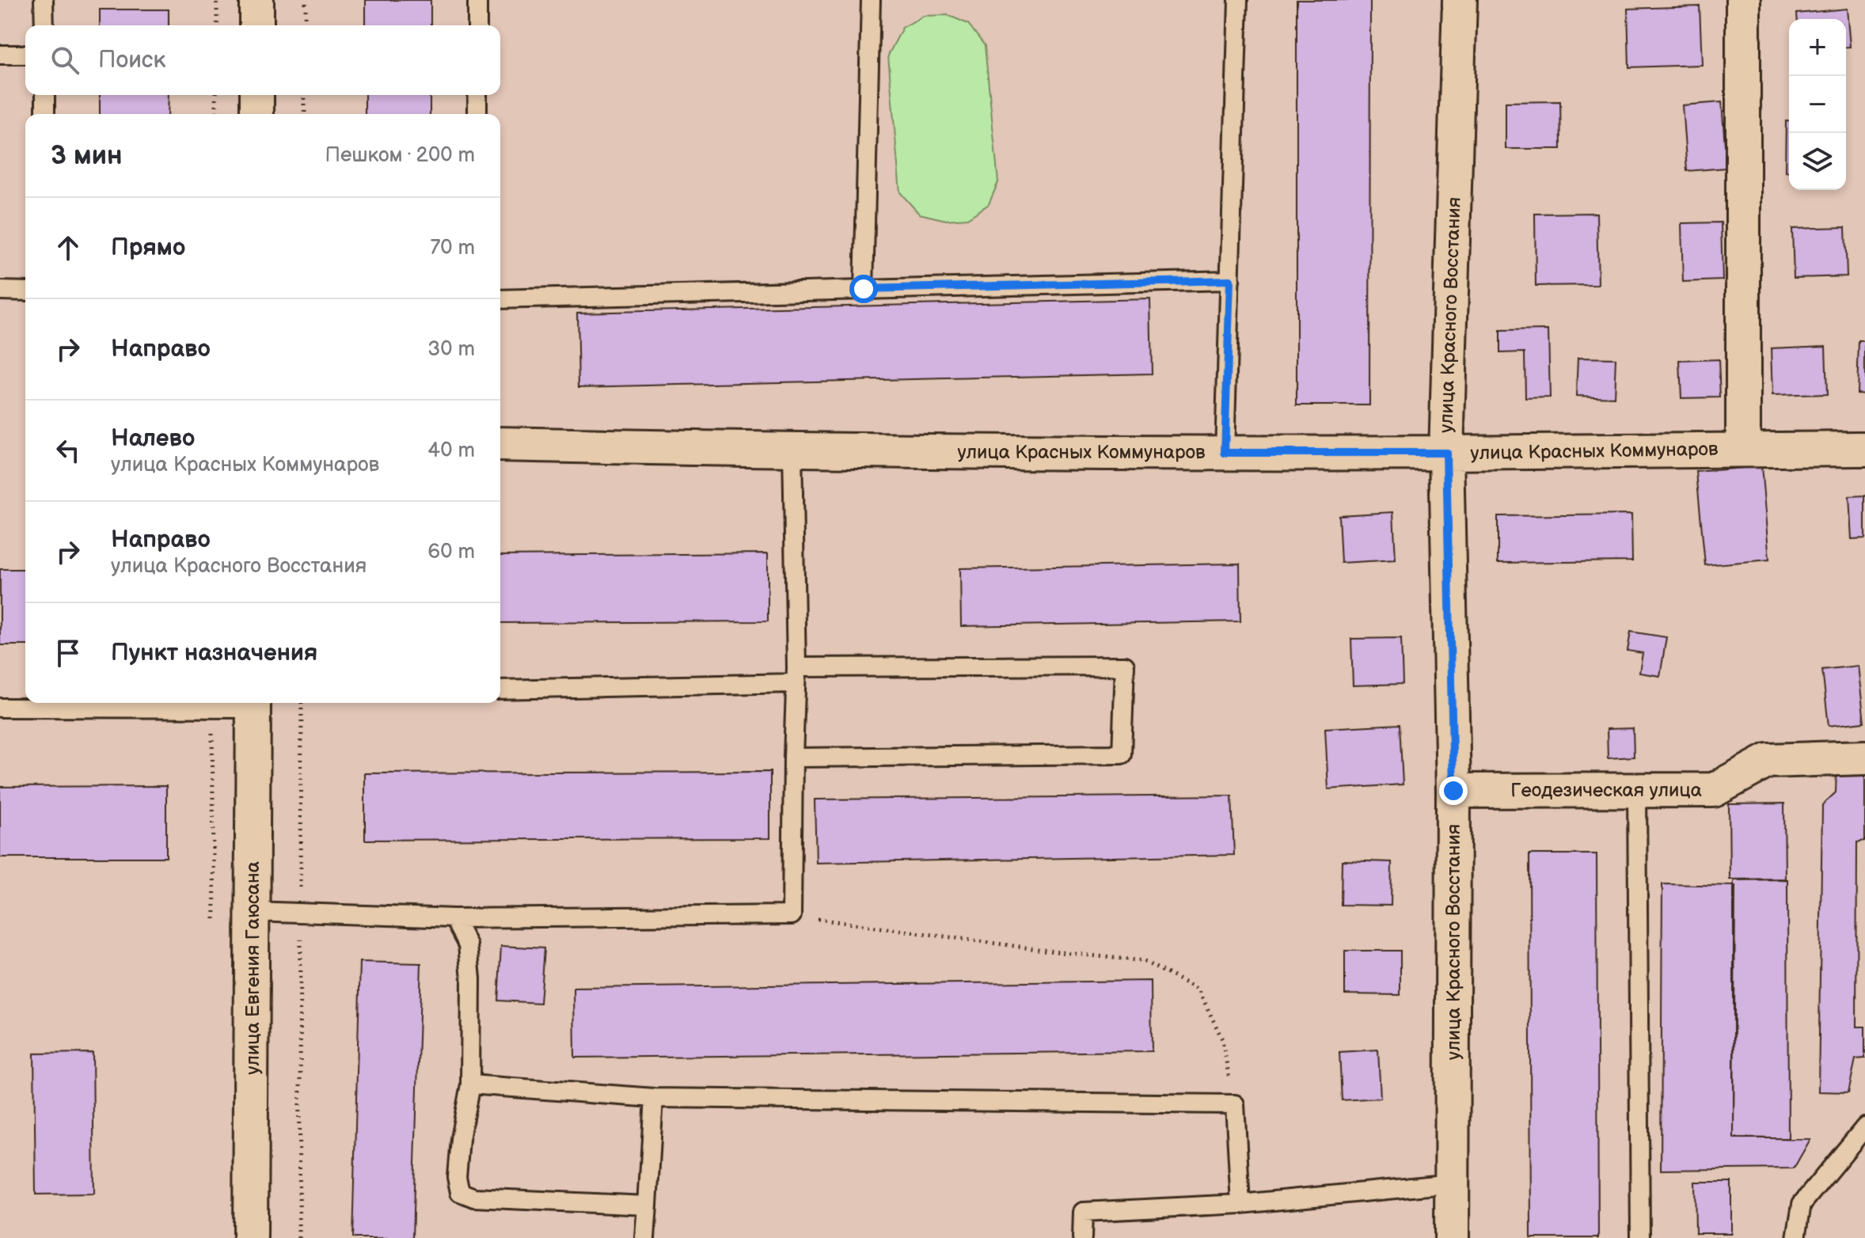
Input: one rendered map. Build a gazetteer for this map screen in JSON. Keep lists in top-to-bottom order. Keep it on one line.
{"streets":{"street":["улица Красного Восстания","улица Красных Коммунаров","Геодезическая улица","улица Евгения Гаюсана"]},"crossings":[["улица Красного Восстания","улица Красных Коммунаров"],["улица Красного Восстания","Геодезическая улица"]],"page":{"map_buttons":["+","−"],"search":"Поиск","heading":["3 мин","Пешком · 200 m"],"list":[["Прямо","70 m"],["Направо","30 m"],["Налево","улица Красных Коммунаров","40 m"],["Направо","улица Красного Восстания","60 m"],"Пункт назначения"]}}
